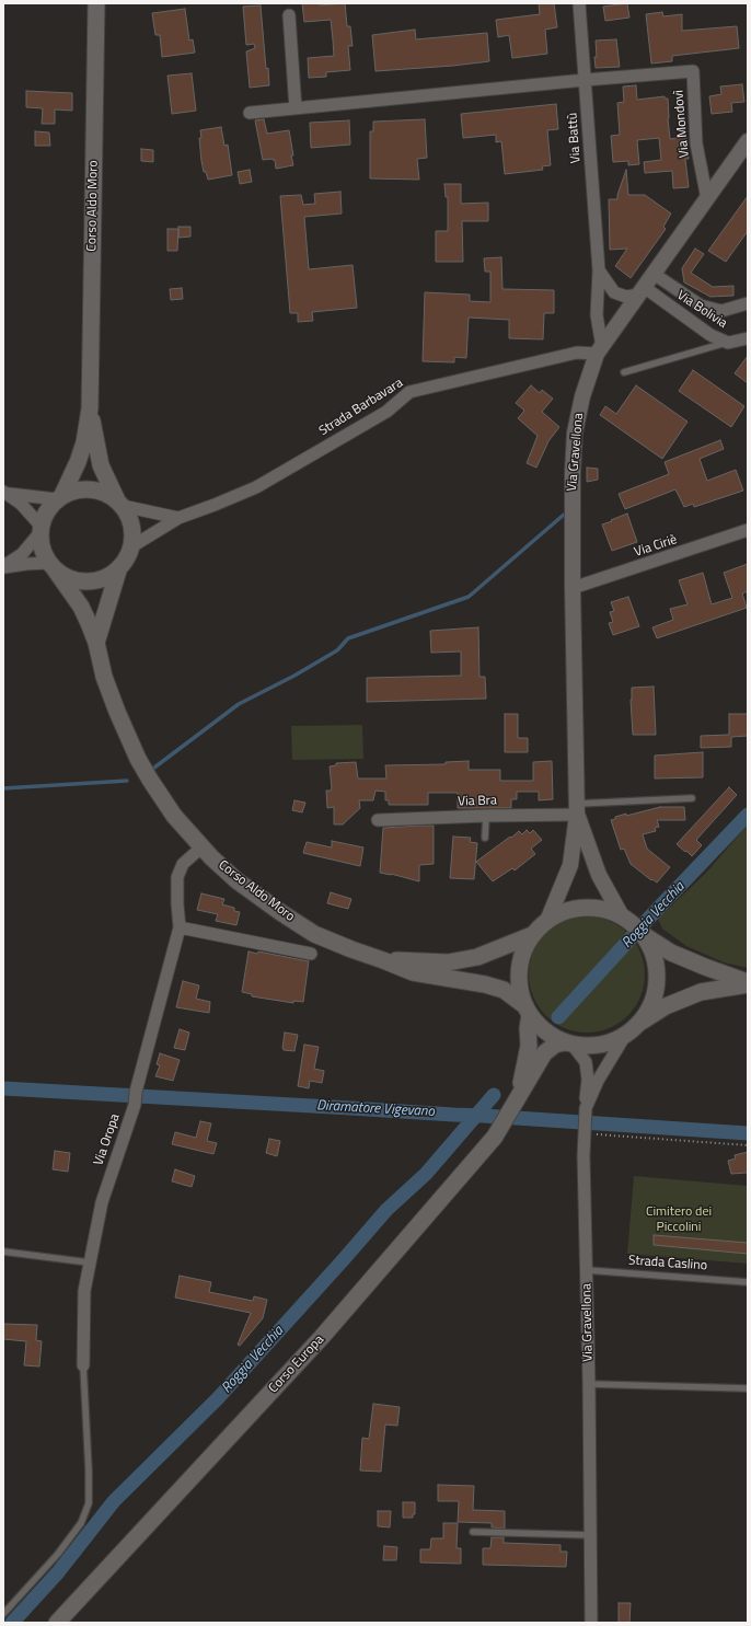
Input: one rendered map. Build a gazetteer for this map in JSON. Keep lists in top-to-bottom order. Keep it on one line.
{"streets":{"main road":["Corso Aldo Moro","Corso Europa"],"street":["Via Mondovì","Via Battù","Via Bolivia","Strada Barbavara","Via Gravellona","Via Ciriè","Via Bra","Via Oropa"],"lane":["Strada Caslino"]},"crossings":[["Via Mondovì","Via Battù"],["Via Mondovì","Via Gravellona"],["Via Battù","Via Bolivia"],["Via Battù","Strada Barbavara"],["Via Battù","Via Gravellona"],["Corso Aldo Moro","Strada Barbavara"],["Corso Aldo Moro","Via Gravellona"],["Corso Aldo Moro","Via Oropa"],["Corso Aldo Moro","Corso Europa"],["Via Bolivia","Via Gravellona"],["Strada Barbavara","Via Gravellona"],["Via Gravellona","Via Ciriè"],["Via Gravellona","Via Bra"],["Via Gravellona","Strada Caslino"],["Via Gravellona","Corso Europa"]],"water":["Roggia Vecchia","Diramatore Vigevano"],"parks":["Cimitero dei Piccolini"]}
